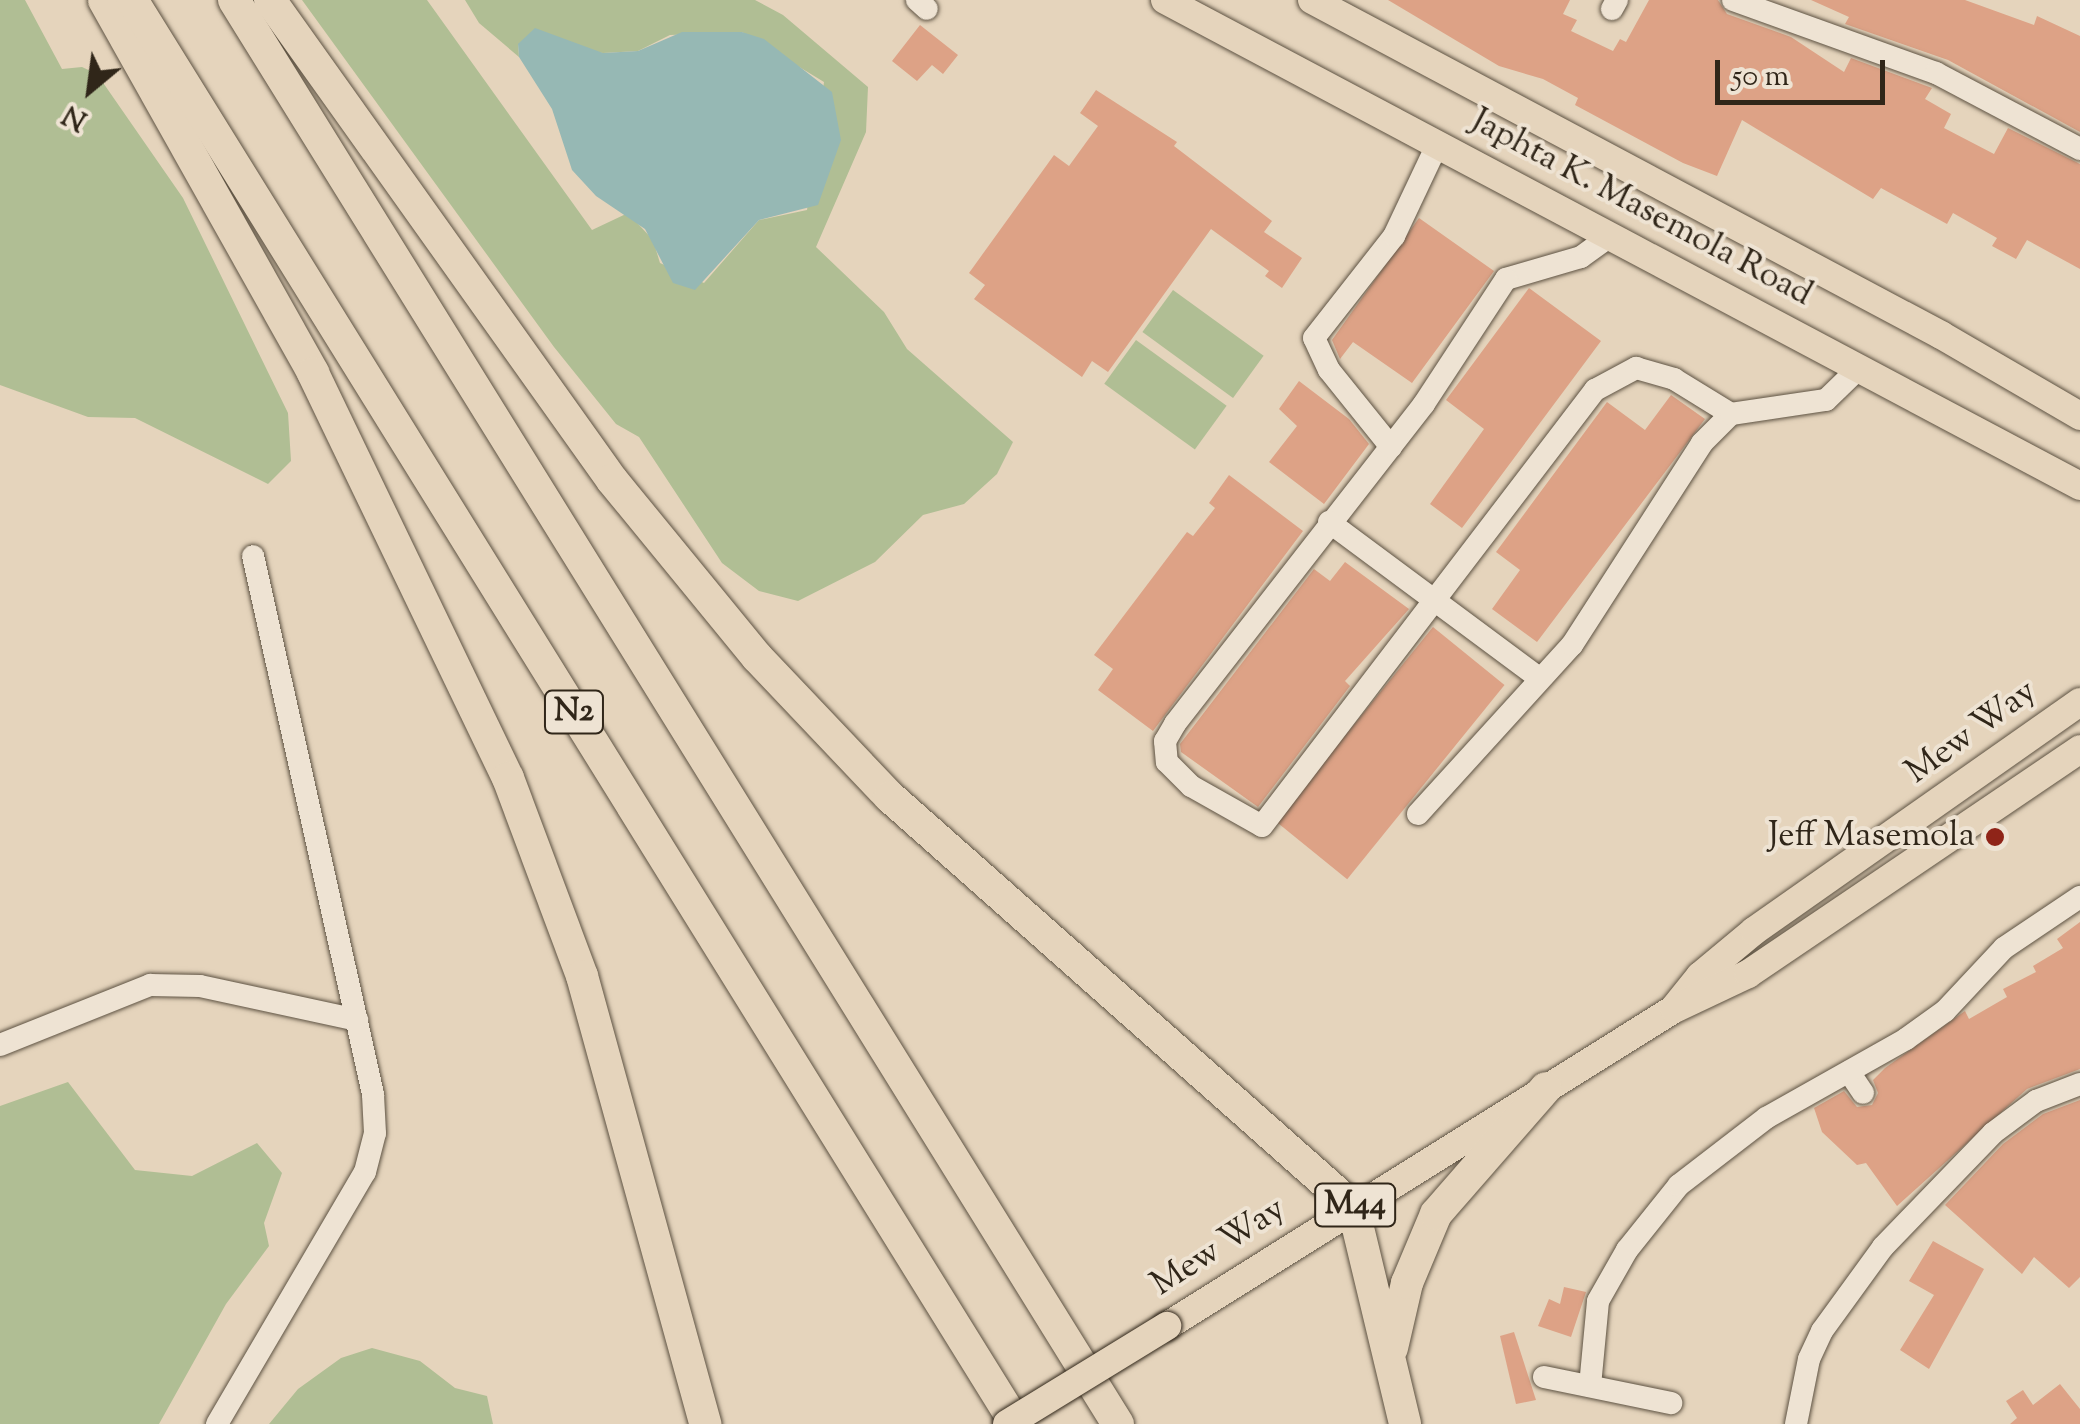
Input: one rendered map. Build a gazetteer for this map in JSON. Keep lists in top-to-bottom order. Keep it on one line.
{"streets":{"highway":["N2"],"main road":["Japhta K. Masemola Road","Mew Way","M44"]},"places":["Jeff Masemola"],"scale_bar":"50 m","north":"bottom left"}
